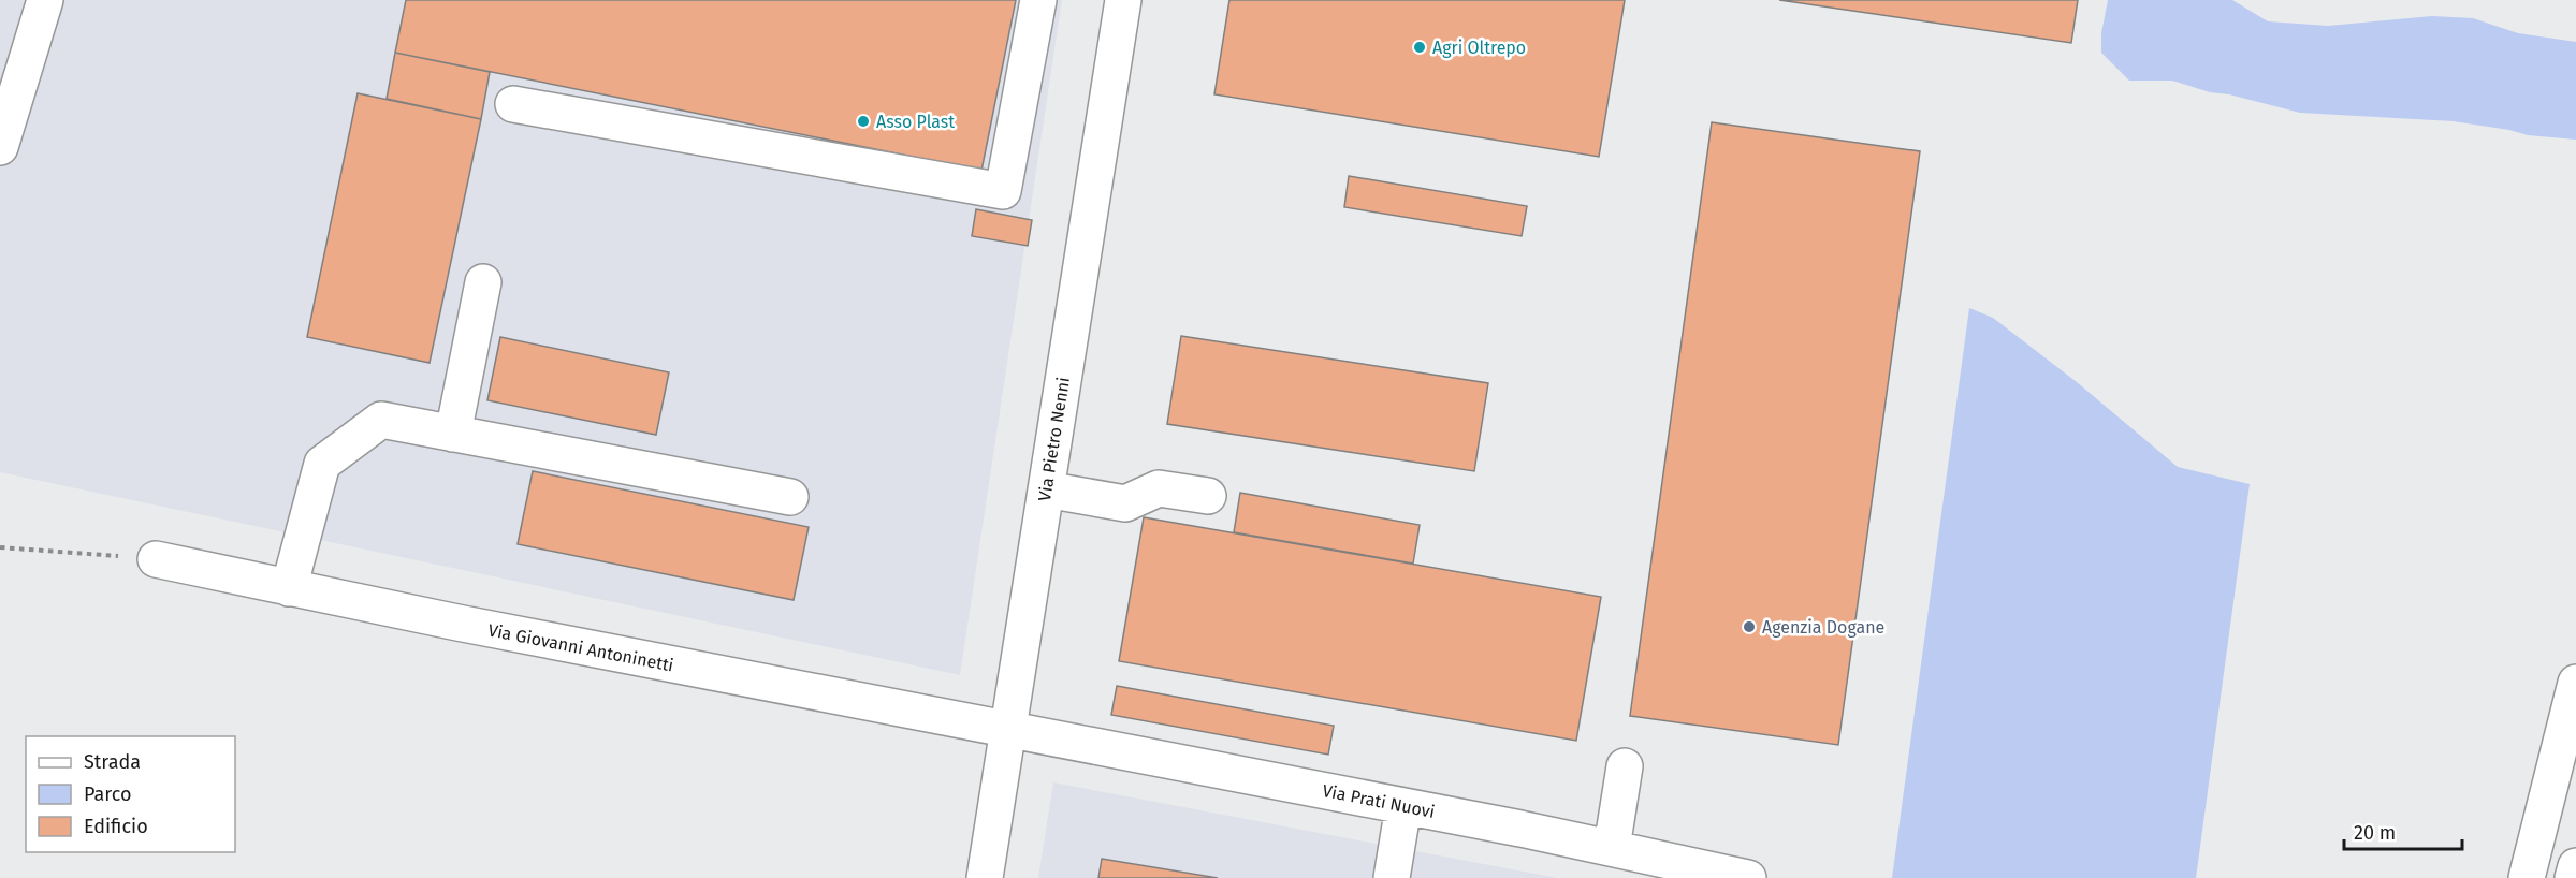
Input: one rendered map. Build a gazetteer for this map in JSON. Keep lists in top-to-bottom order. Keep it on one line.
{"streets":{"street":["Via Pietro Nenni","Via Giovanni Antoninetti","Via Prati Nuovi"]},"crossings":[["Via Pietro Nenni","Via Giovanni Antoninetti"],["Via Pietro Nenni","Via Prati Nuovi"],["Via Giovanni Antoninetti","Via Prati Nuovi"]],"places":["Agri Oltrepo","Asso Plast","Agenzia Dogane"],"legend":["Strada","Parco","Edificio"],"scale_bar":"20 m"}
